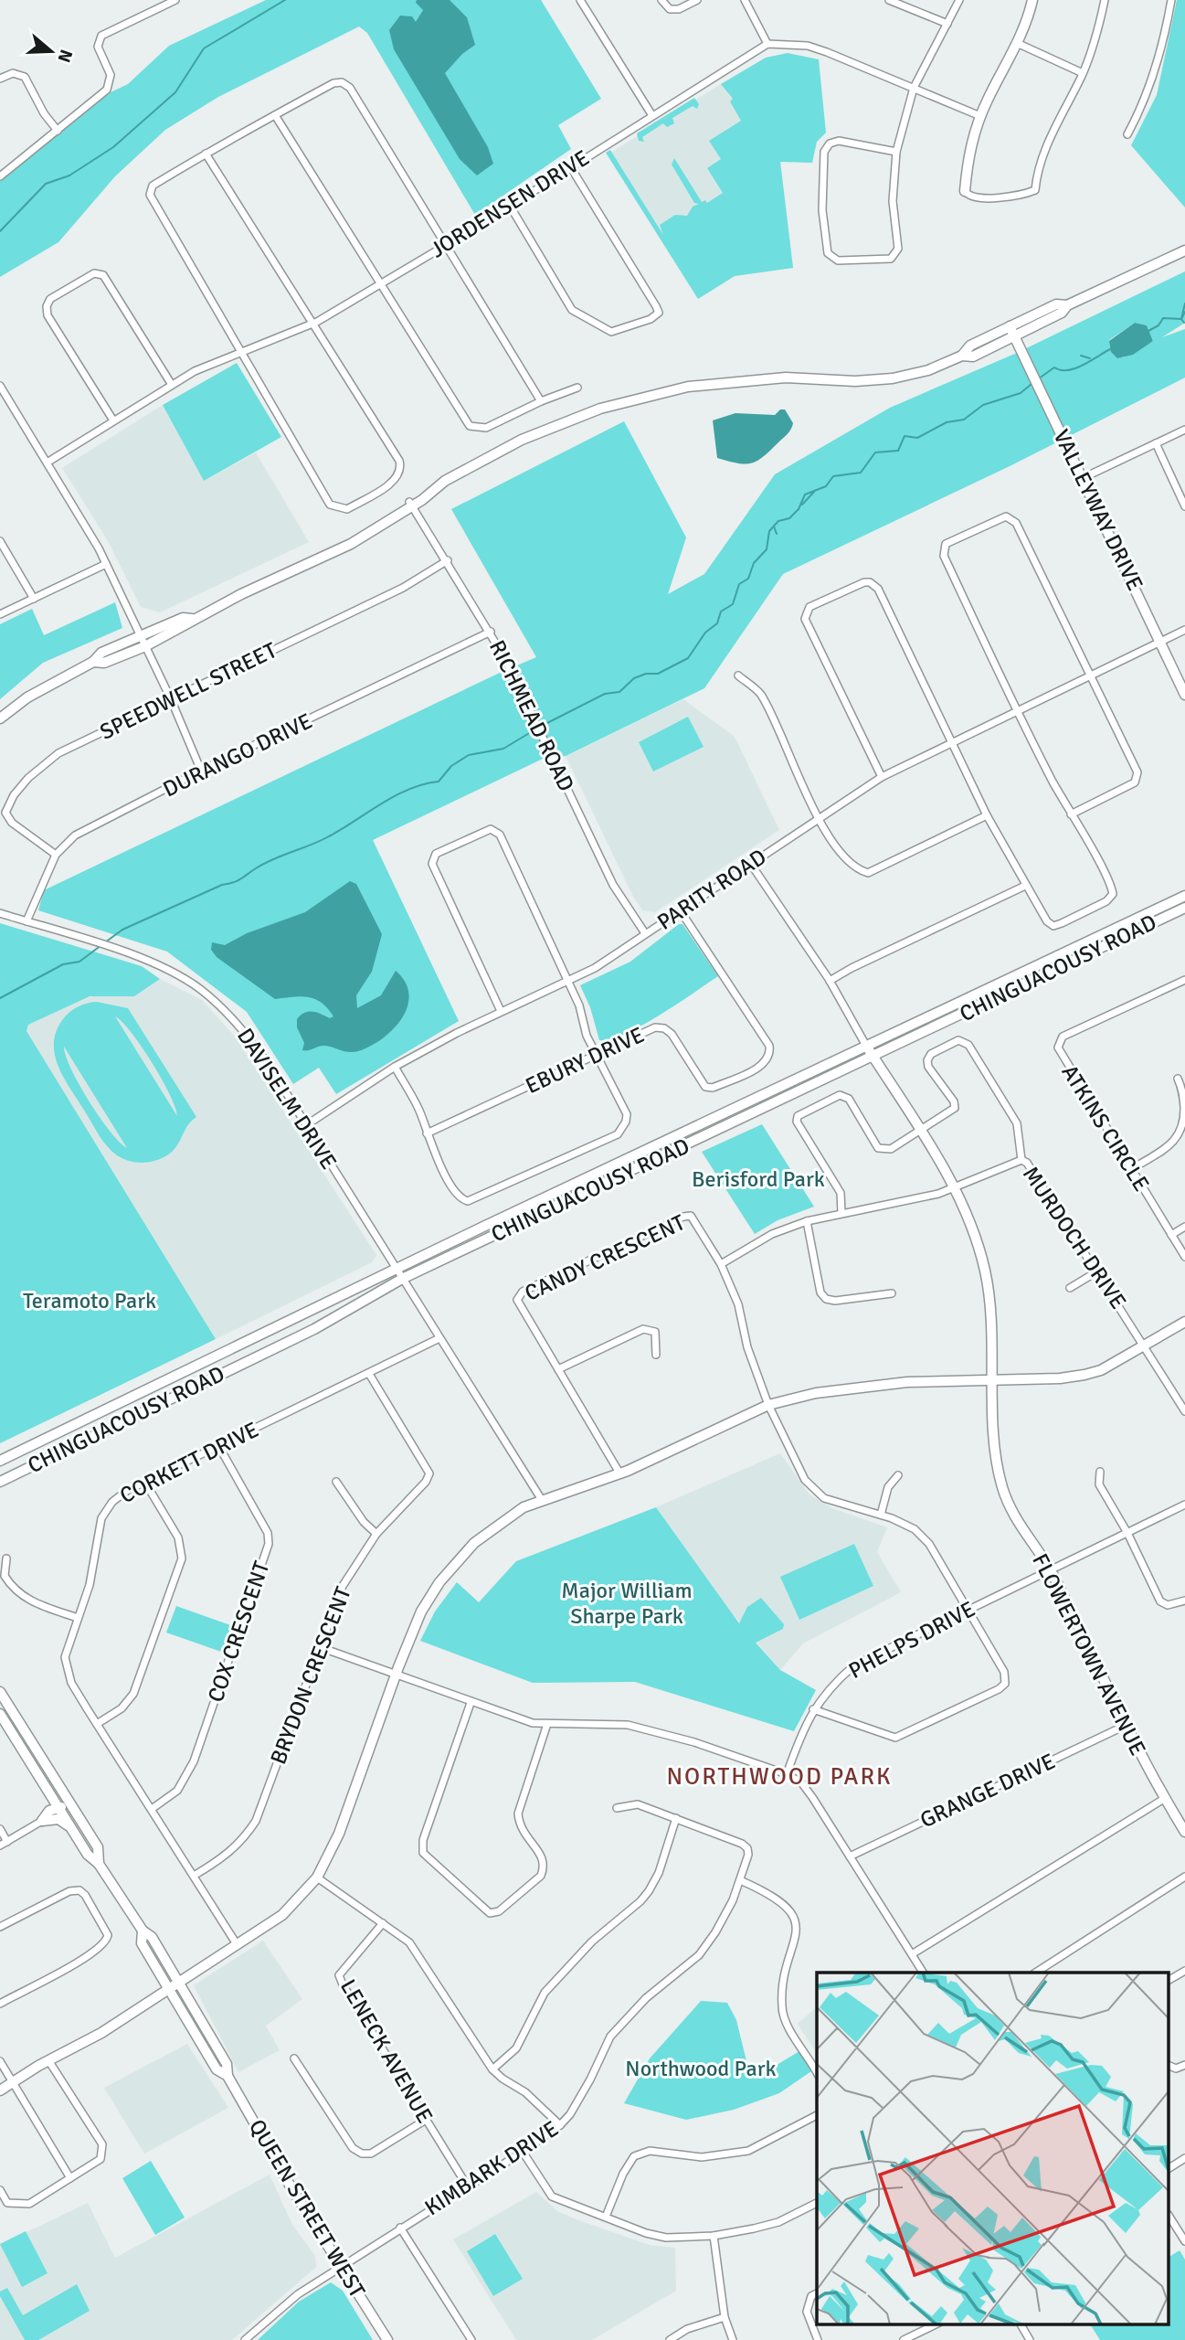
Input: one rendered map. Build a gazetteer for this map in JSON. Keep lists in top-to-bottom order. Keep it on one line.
{"streets":{"main road":["VALLEYWAY DRIVE","CHINGUACOUSY ROAD","FLOWERTOWN AVENUE","QUEEN STREET WEST"],"street":["JORDENSEN DRIVE","SPEEDWELL STREET","RICHMEAD ROAD","DURANGO DRIVE","PARITY ROAD","EBURY DRIVE","DAVISELM DRIVE","ATKINS CIRCLE","MURDOCH DRIVE","CANDY CRESCENT","CORKETT DRIVE","COX CRESCENT","PHELPS DRIVE","BRYDON CRESCENT","GRANGE DRIVE","LENECK AVENUE","KIMBARK DRIVE"]},"crossings":[["VALLEYWAY DRIVE","PARITY ROAD"],["SPEEDWELL STREET","RICHMEAD ROAD"],["SPEEDWELL STREET","DURANGO DRIVE"],["RICHMEAD ROAD","DURANGO DRIVE"],["RICHMEAD ROAD","PARITY ROAD"],["DURANGO DRIVE","DAVISELM DRIVE"],["PARITY ROAD","EBURY DRIVE"],["PARITY ROAD","DAVISELM DRIVE"],["CHINGUACOUSY ROAD","DAVISELM DRIVE"],["CHINGUACOUSY ROAD","FLOWERTOWN AVENUE"],["DAVISELM DRIVE","CORKETT DRIVE"],["MURDOCH DRIVE","CANDY CRESCENT"],["MURDOCH DRIVE","FLOWERTOWN AVENUE"],["CANDY CRESCENT","PHELPS DRIVE"],["CORKETT DRIVE","COX CRESCENT"],["CORKETT DRIVE","BRYDON CRESCENT"],["PHELPS DRIVE","FLOWERTOWN AVENUE"],["FLOWERTOWN AVENUE","GRANGE DRIVE"],["LENECK AVENUE","KIMBARK DRIVE"],["KIMBARK DRIVE","QUEEN STREET WEST"]],"districts":["NORTHWOOD PARK"],"parks":["Berisford Park","Teramoto Park","Major William Sharpe Park","Northwood Park"],"north":"right"}
